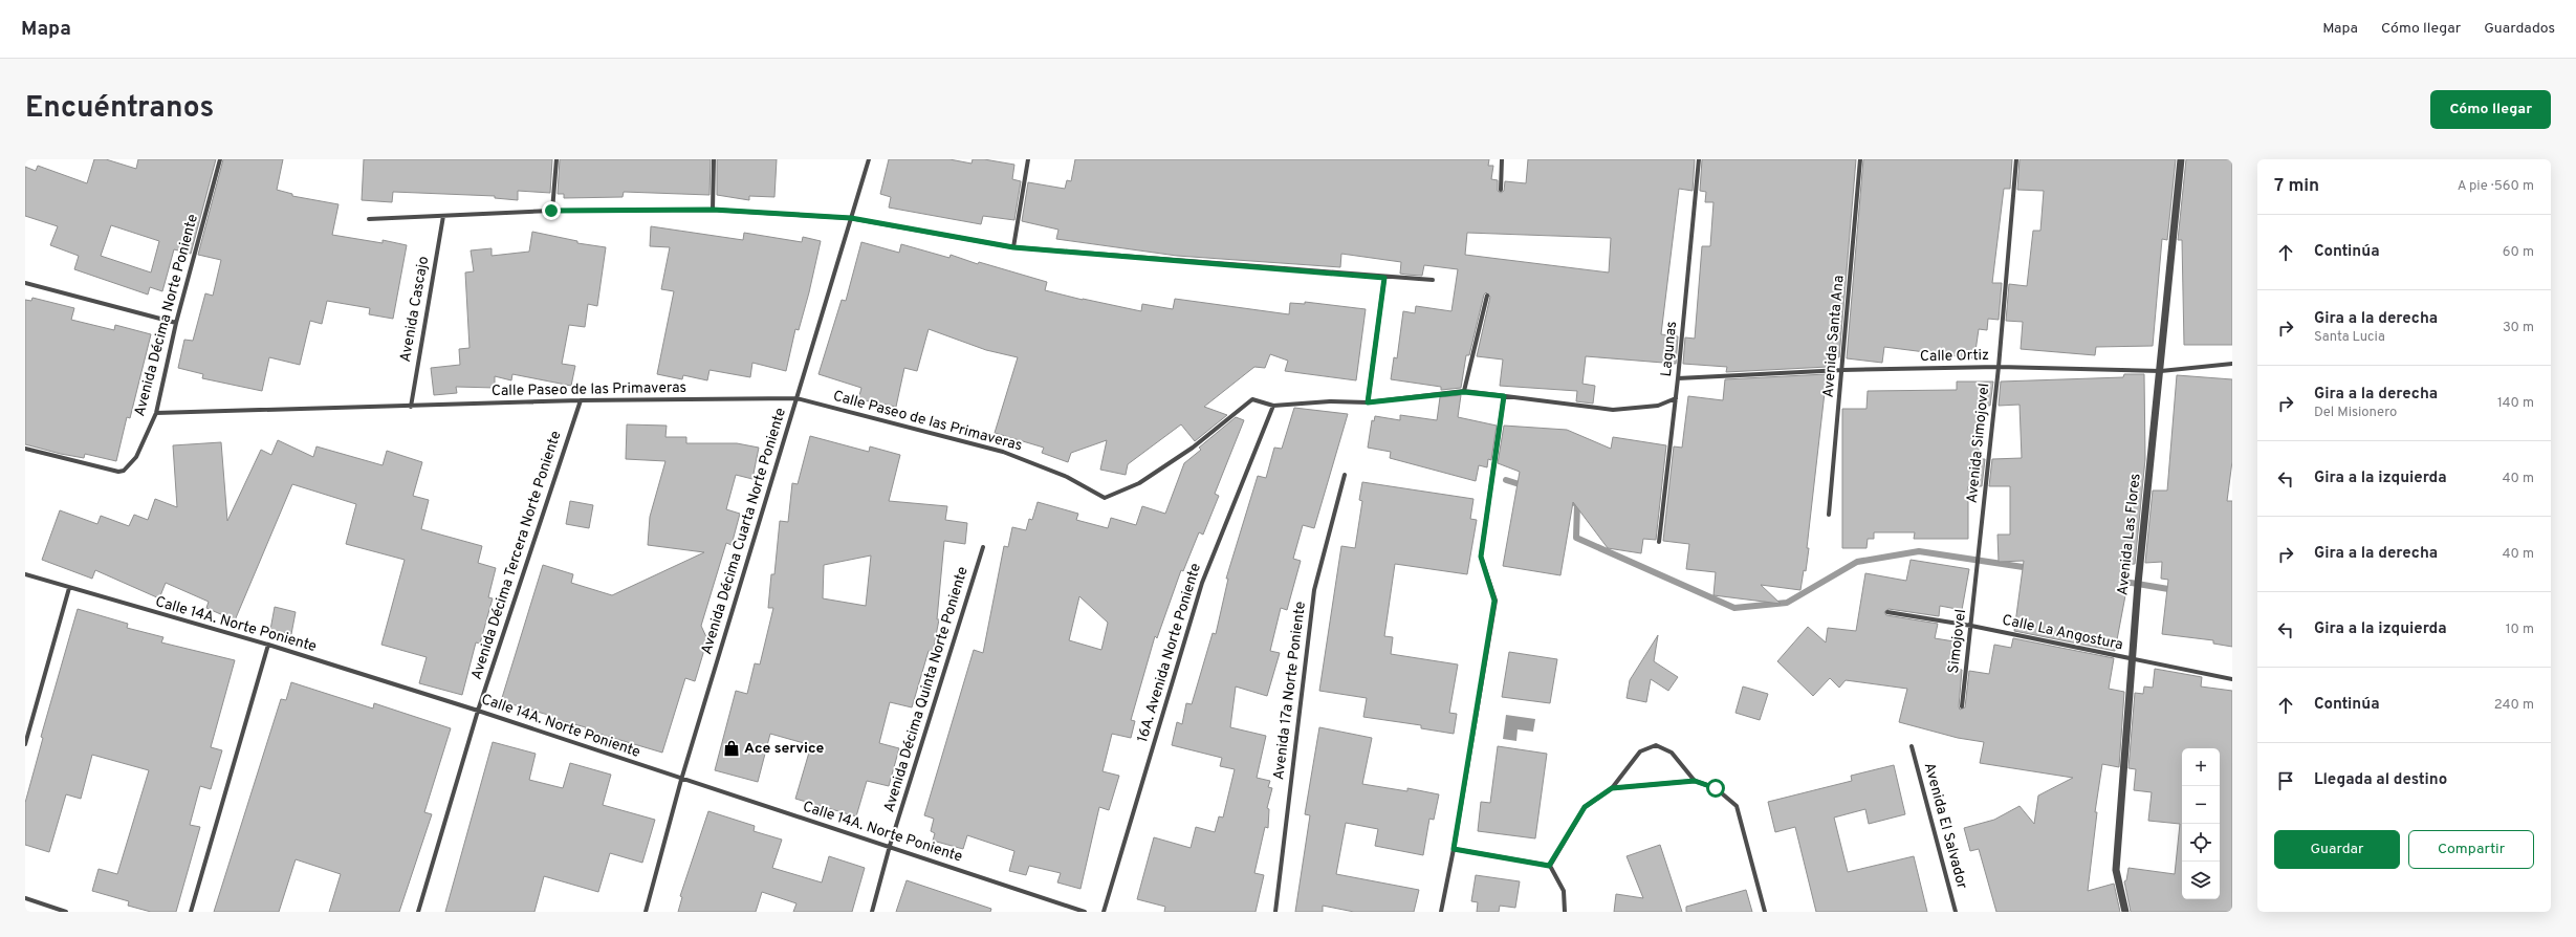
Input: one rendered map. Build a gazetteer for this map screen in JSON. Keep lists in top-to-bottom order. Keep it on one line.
{"streets":{"street":["Avenida Cascajo","Avenida Décima Norte Poniente","Avenida Santa Ana","Lagunas","Calle Ortiz","Calle Paseo de las Primaveras","Avenida Simojovel","Avenida Décima Cuarta Norte Poniente","Avenida Las Flores","Avenida Décima Tercera Norte Poniente","Calle 14A. Norte Poniente","Calle La Angostura","Simojovel","16A. Avenida Norte Poniente","Avenida Décima Quinta Norte Poniente","Avenida 17a Norte Poniente","Avenida El Salvador"]},"crossings":[["Avenida Cascajo","Calle Paseo de las Primaveras"],["Avenida Décima Norte Poniente","Calle Paseo de las Primaveras"],["Avenida Santa Ana","Calle Ortiz"],["Lagunas","Calle Ortiz"],["Lagunas","Calle Paseo de las Primaveras"],["Calle Ortiz","Avenida Simojovel"],["Calle Ortiz","Avenida Las Flores"],["Calle Paseo de las Primaveras","Avenida Décima Cuarta Norte Poniente"],["Calle Paseo de las Primaveras","Avenida Décima Tercera Norte Poniente"],["Calle Paseo de las Primaveras","16A. Avenida Norte Poniente"],["Avenida Simojovel","Simojovel"],["Avenida Décima Cuarta Norte Poniente","Calle 14A. Norte Poniente"],["Avenida Las Flores","Calle La Angostura"],["Avenida Décima Tercera Norte Poniente","Calle 14A. Norte Poniente"],["Calle 14A. Norte Poniente","Avenida Décima Quinta Norte Poniente"],["Calle La Angostura","Simojovel"]],"places":{"shop":["Ace service"]},"page":{"header":"Mapa","nav":["Mapa","Cómo llegar","Guardados"],"title":"Encuéntranos","buttons":["Cómo llegar",["Guardar","Compartir"]],"heading":["7 min","A pie · 560 m"],"list":[["Continúa","60 m"],["Gira a la derecha","Santa Lucia","30 m"],["Gira a la derecha","Del Misionero","140 m"],["Gira a la izquierda","40 m"],["Gira a la derecha","40 m"],["Gira a la izquierda","10 m"],["Continúa","240 m"],"Llegada al destino"],"map_buttons":["+","−"]}}
